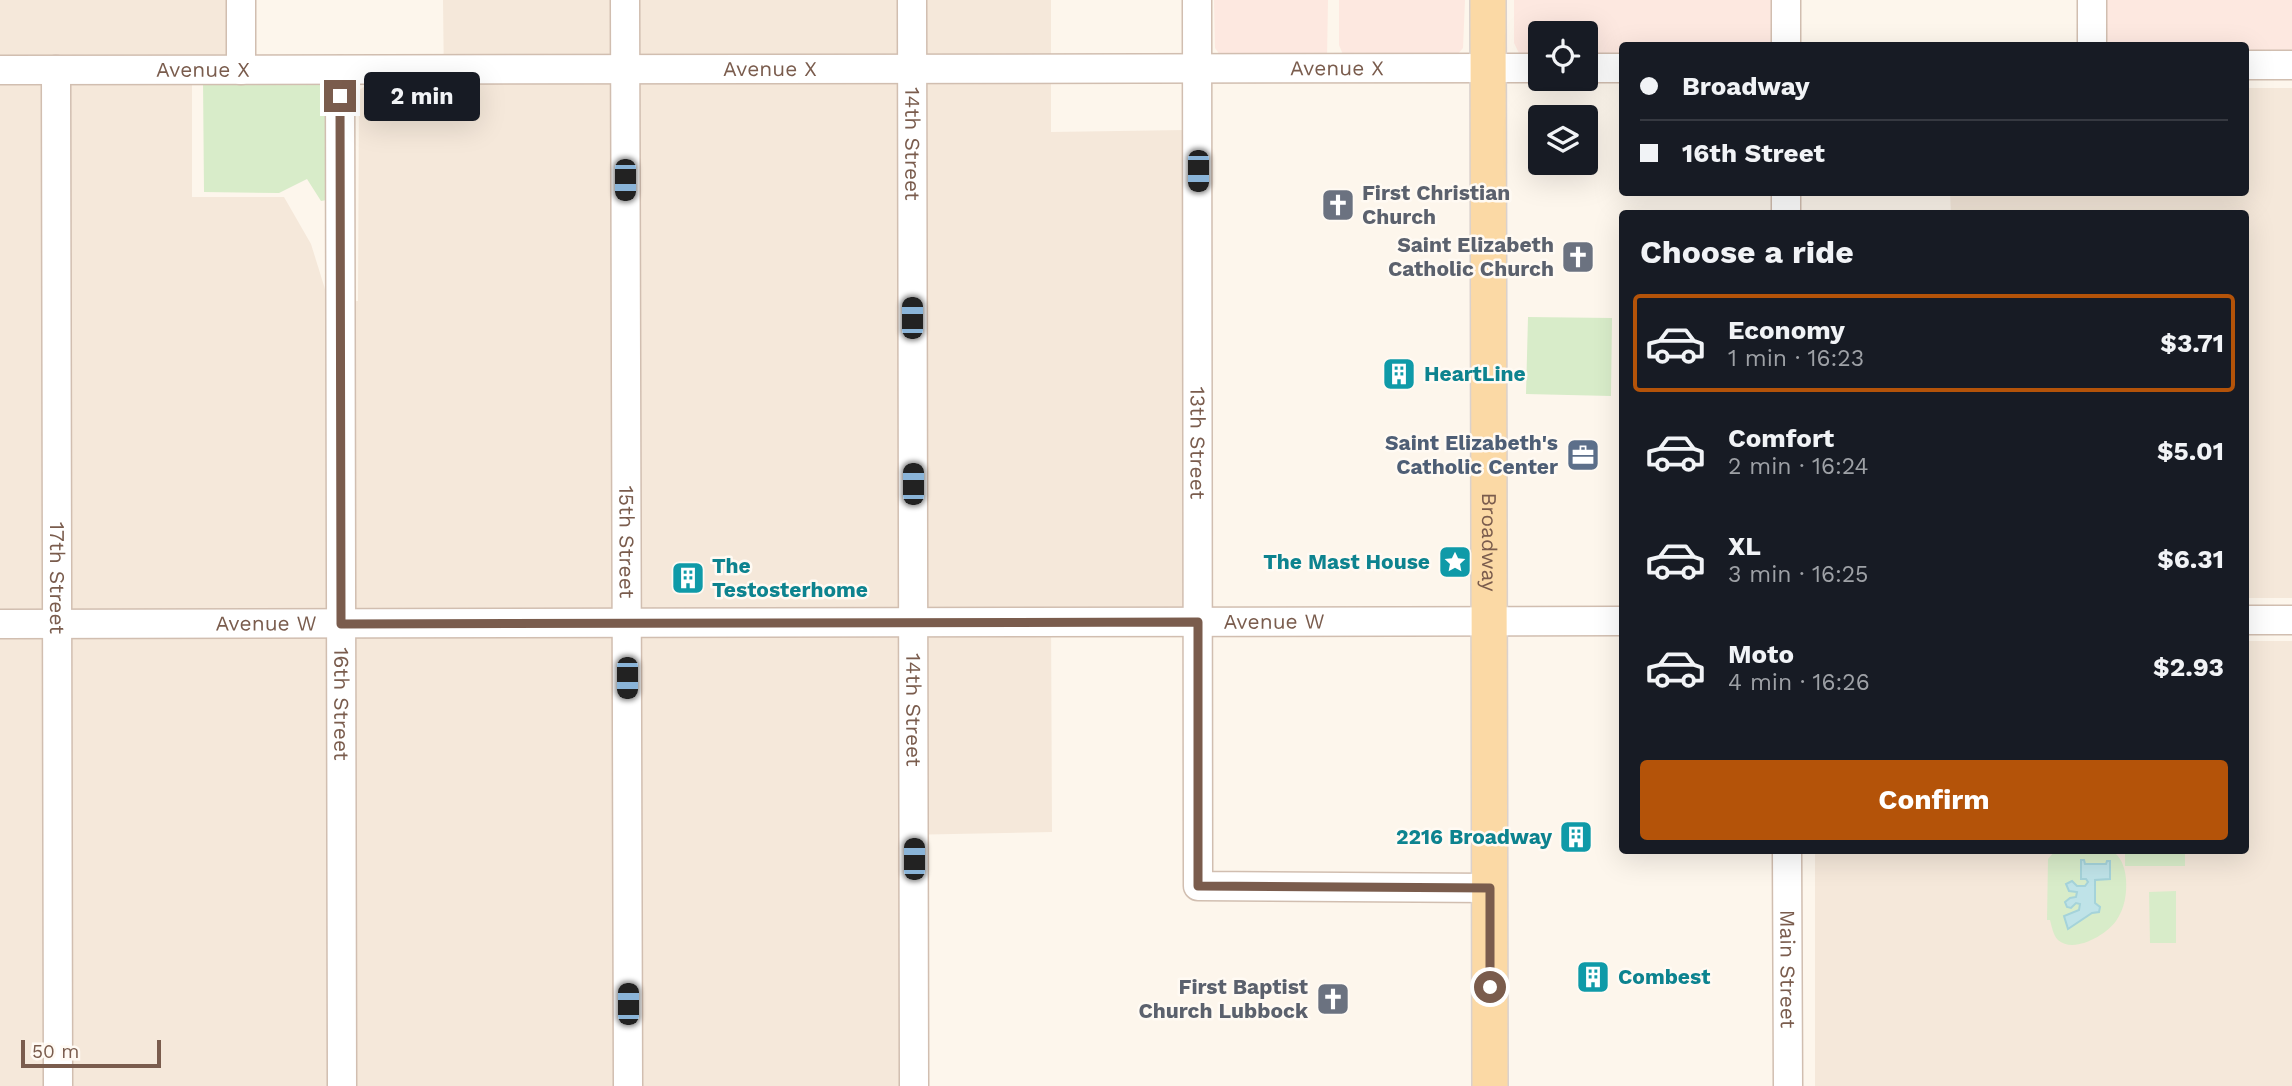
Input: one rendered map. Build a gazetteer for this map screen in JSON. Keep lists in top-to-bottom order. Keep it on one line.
{"streets":{"main road":["Broadway"],"street":["Avenue X","14th Street","13th Street","15th Street","17th Street","Avenue W","16th Street","Main Street"]},"crossings":[["Avenue X","14th Street"],["Avenue X","13th Street"],["Avenue X","15th Street"],["Avenue X","Broadway"],["Avenue X","17th Street"],["Avenue X","16th Street"],["14th Street","Avenue W"],["13th Street","Broadway"],["13th Street","Avenue W"],["15th Street","Avenue W"],["Broadway","Avenue W"],["17th Street","Avenue W"],["Avenue W","16th Street"]],"places":{"church":["First Christian Church","Saint Elizabeth Catholic Church","First Baptist Church Lubbock"],"building":["HeartLine","The Testosterhome","2216 Broadway","Combest"],"office":["Saint Elizabeth's Catholic Center"],"place":["The Mast House"]},"scale_bar":"50 m","page":{"banner":["Broadway","16th Street"],"bubble":"2 min","heading":"Choose a ride","list":[{"name":"Economy","note":"1 min · 16:23","value":"$3.71"},{"name":"Comfort","note":"2 min · 16:24","value":"$5.01"},{"name":"XL","note":"3 min · 16:25","value":"$6.31"},{"name":"Moto","note":"4 min · 16:26","value":"$2.93"}],"buttons":"Confirm","scale":"50 m"}}
